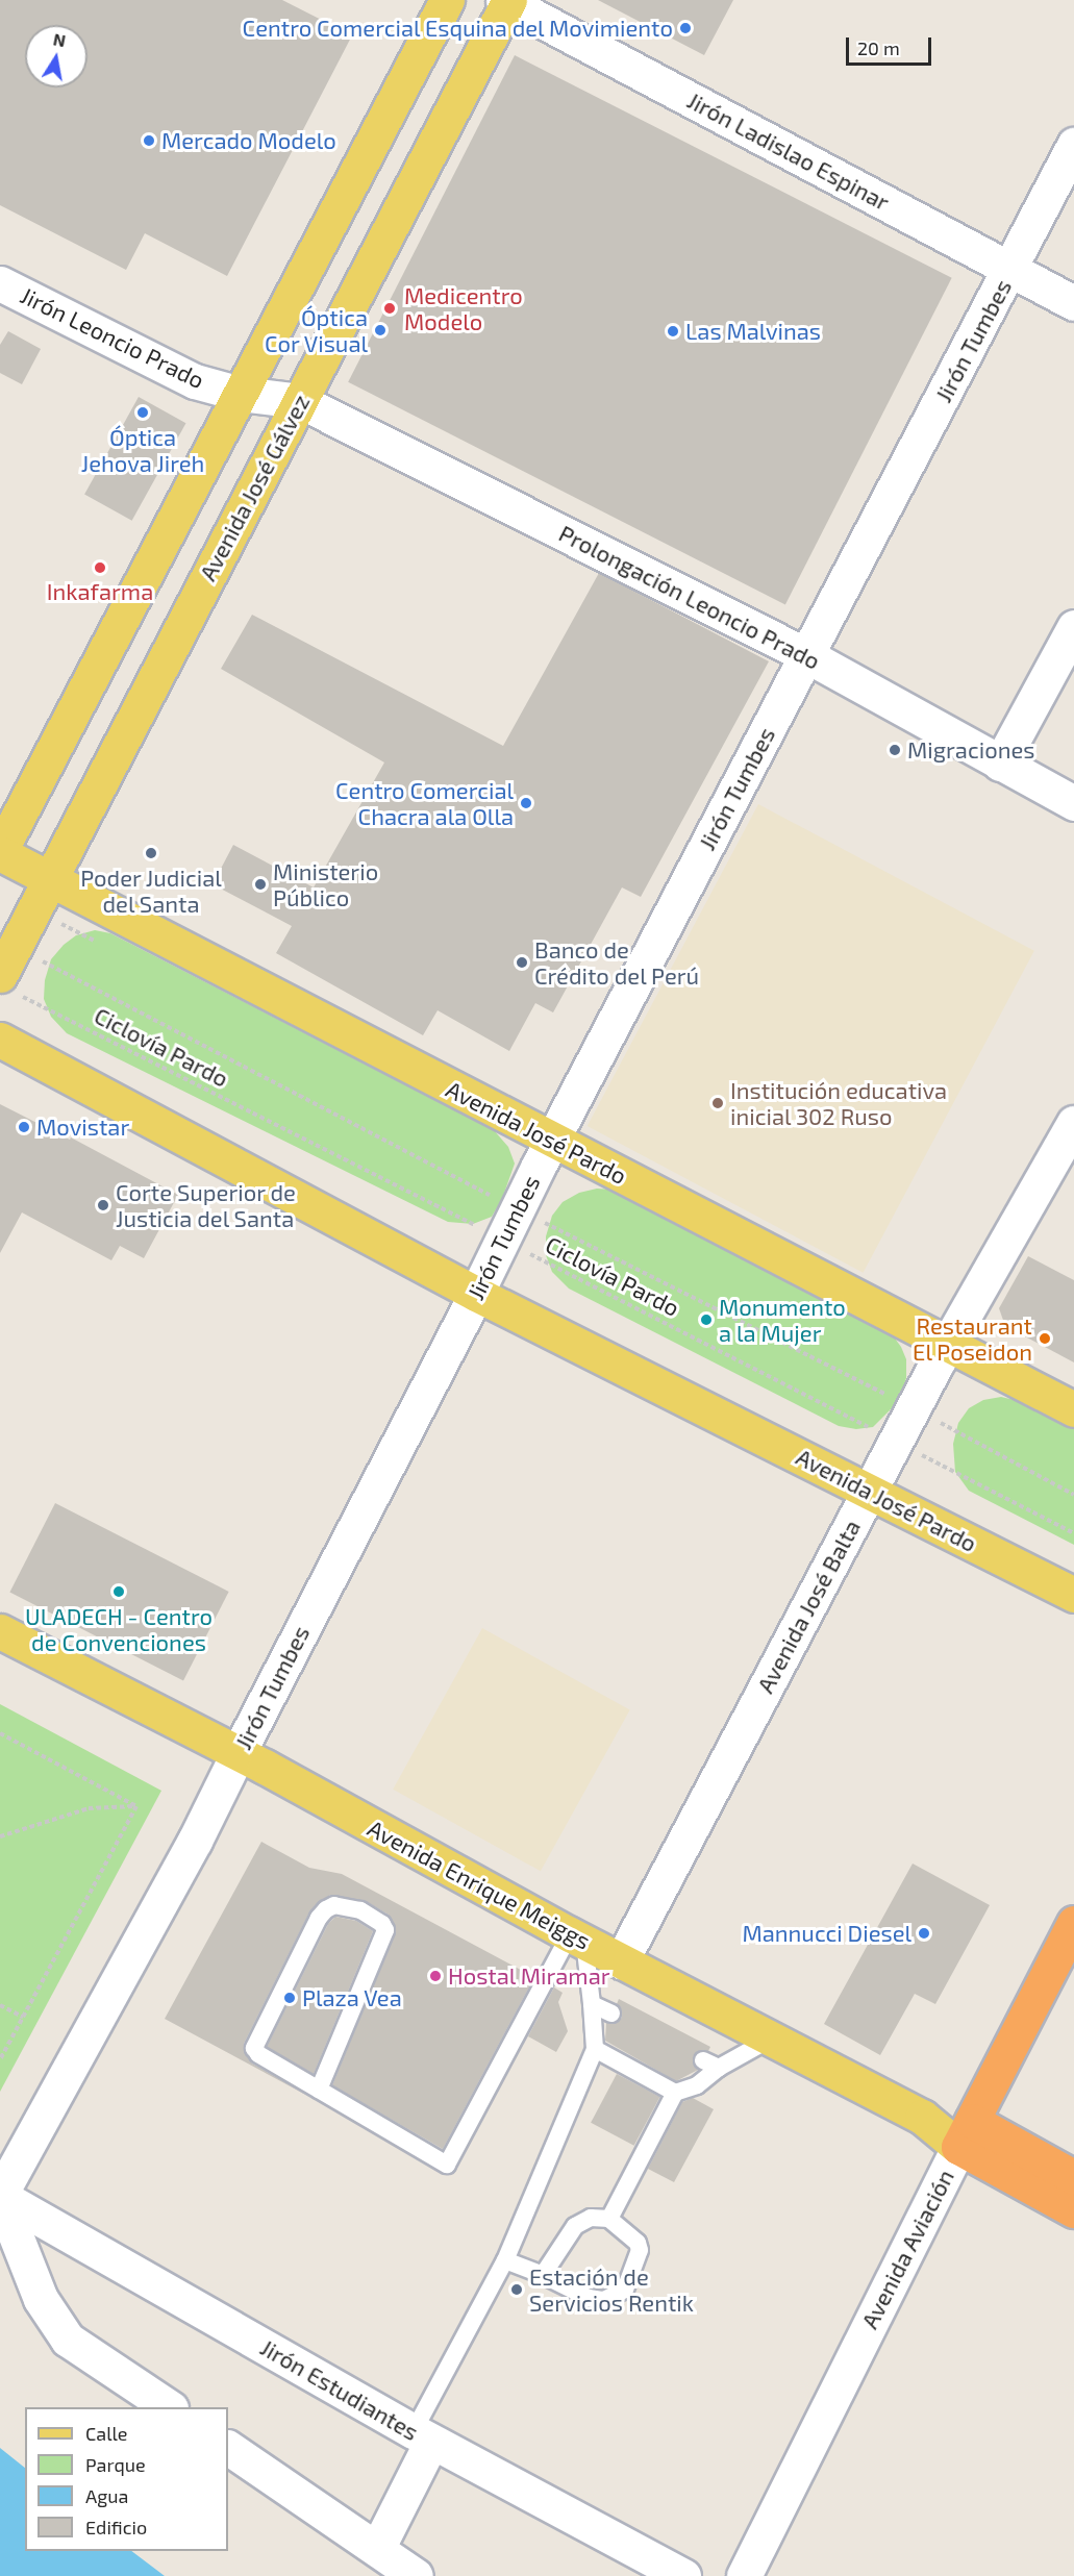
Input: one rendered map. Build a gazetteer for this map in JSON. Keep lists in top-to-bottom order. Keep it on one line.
{"streets":{"highway":["Avenida Enrique Meiggs","Avenida Aviación"],"main road":["Avenida José Gálvez","Avenida José Pardo"],"street":["Jirón Ladislao Espinar","Jirón Leoncio Prado","Jirón Tumbes","Prolongación Leoncio Prado","Avenida José Balta","Jirón Estudiantes"],"path":["Ciclovía Pardo"]},"crossings":[["Jirón Ladislao Espinar","Jirón Tumbes"],["Jirón Ladislao Espinar","Avenida José Gálvez"],["Jirón Leoncio Prado","Avenida José Gálvez"],["Jirón Leoncio Prado","Prolongación Leoncio Prado"],["Jirón Tumbes","Prolongación Leoncio Prado"],["Jirón Tumbes","Ciclovía Pardo"],["Jirón Tumbes","Avenida José Pardo"],["Jirón Tumbes","Avenida Enrique Meiggs"],["Jirón Tumbes","Jirón Estudiantes"],["Avenida José Gálvez","Prolongación Leoncio Prado"],["Avenida José Gálvez","Ciclovía Pardo"],["Avenida José Gálvez","Avenida José Pardo"],["Ciclovía Pardo","Avenida José Balta"],["Avenida José Pardo","Avenida José Balta"],["Avenida José Balta","Avenida Enrique Meiggs"],["Avenida Enrique Meiggs","Avenida Aviación"]],"places":["Centro Comercial Esquina del Movimiento","Mercado Modelo","Medicentro Modelo","Óptica Cor Visual","Las Malvinas","Óptica Jehova Jireh","Inkafarma","Migraciones","Centro Comercial Chacra ala Olla","Poder Judicial del Santa","Ministerio Público","Banco de Crédito del Perú","Institución educativa inicial 302 Ruso","Movistar","Corte Superior de Justicia del Santa","Monumento a la Mujer","Restaurant El Poseidon","ULADECH - Centro de Convenciones","Mannucci Diesel","Hostal Miramar","Plaza Vea","Estación de Servicios Rentik"],"legend":["Calle","Parque","Agua","Edificio"],"scale_bar":"20 m","north":"top"}
